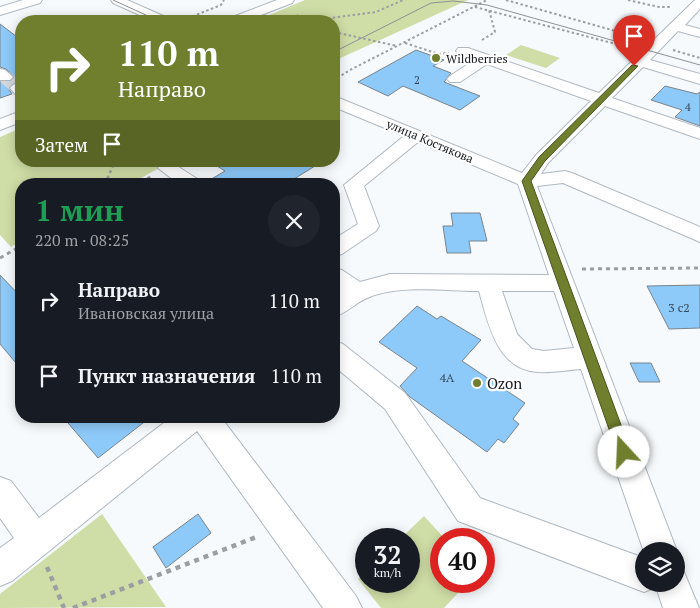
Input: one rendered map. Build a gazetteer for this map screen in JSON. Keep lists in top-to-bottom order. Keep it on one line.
{"streets":{"street":["улица Костякова"]},"places":["Wildberries","Ozon"],"house_numbers":["2","4","3 с2","4А"],"page":{"turn":["110 m","Направо"],"then":"Затем","heading":["1 мин","220 m · 08:25"],"list":[{"name":"Направо","note":"Ивановская улица","value":"110 m"},{"name":"Пункт назначения","value":"110 m"}],"speed":"32 km/h","limit":"40"}}
